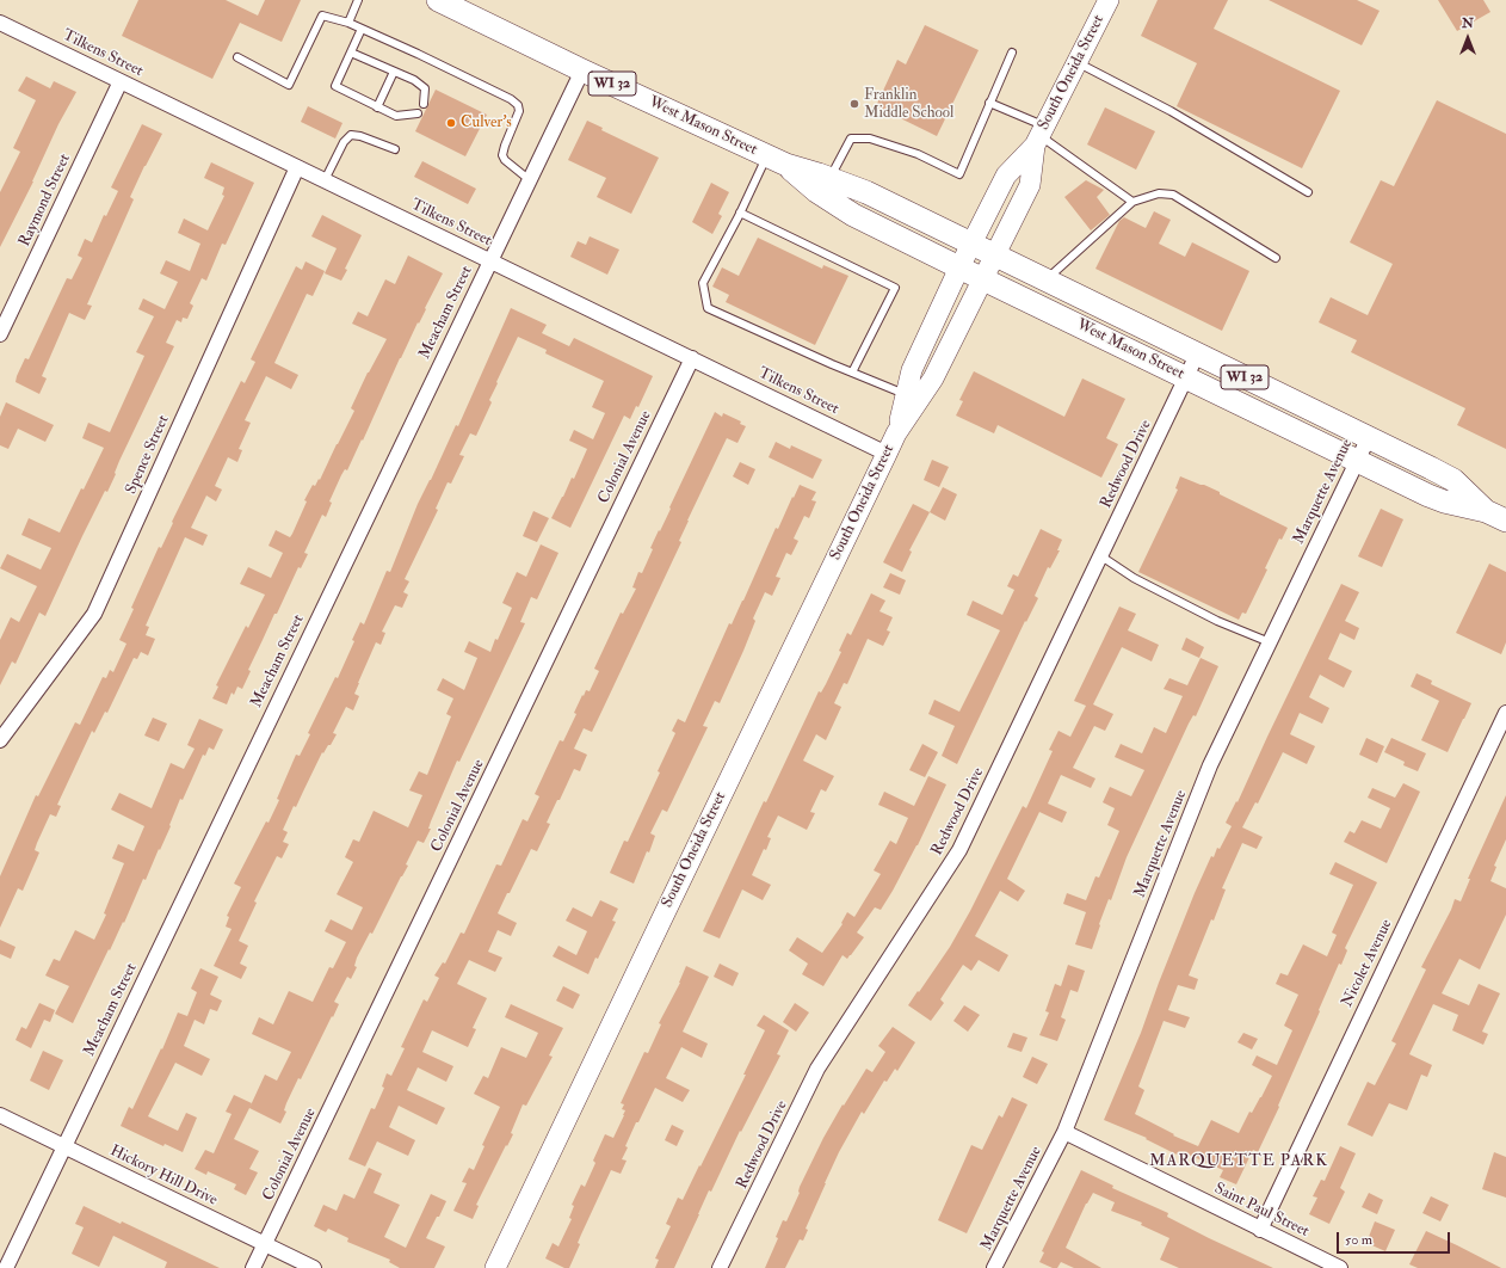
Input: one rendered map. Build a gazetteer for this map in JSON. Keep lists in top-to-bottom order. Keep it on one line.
{"streets":{"main road":["WI 32","West Mason Street"],"street":["Tilkens Street","South Oneida Street","Raymond Street","Meacham Street","Spence Street","Colonial Avenue","Redwood Drive","Marquette Avenue","Nicolet Avenue","Hickory Hill Drive","Saint Paul Street"]},"crossings":[["Tilkens Street","South Oneida Street"],["Tilkens Street","Raymond Street"],["Tilkens Street","Meacham Street"],["Tilkens Street","Spence Street"],["Tilkens Street","Colonial Avenue"],["South Oneida Street","West Mason Street"],["West Mason Street","Meacham Street"],["West Mason Street","Redwood Drive"],["West Mason Street","Marquette Avenue"],["Meacham Street","Hickory Hill Drive"],["Colonial Avenue","Hickory Hill Drive"],["Marquette Avenue","Saint Paul Street"],["Nicolet Avenue","Saint Paul Street"]],"districts":["MARQUETTE PARK"],"places":["Franklin Middle School","Culver's"],"scale_bar":"50 m","north":"top"}
